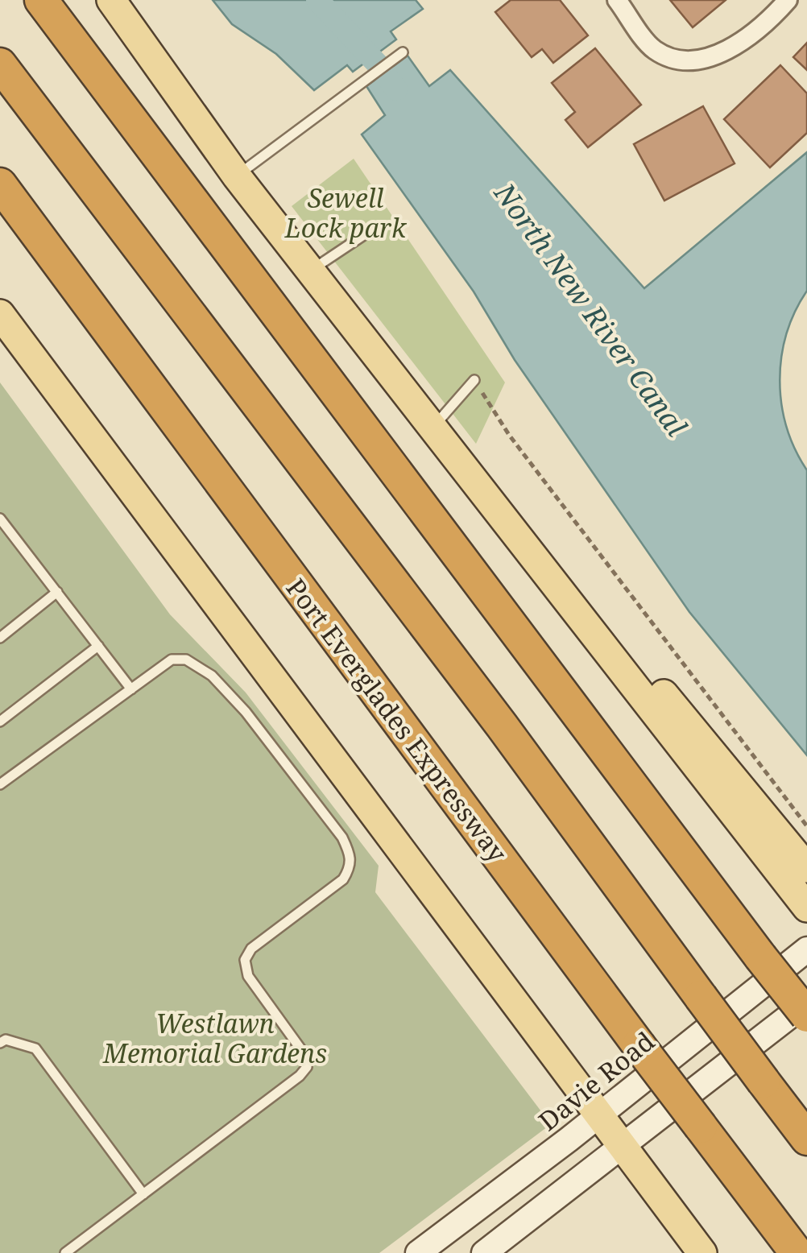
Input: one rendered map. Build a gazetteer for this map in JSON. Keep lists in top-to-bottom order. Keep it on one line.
{"streets":{"highway":["Port Everglades Expressway"],"main road":["Davie Road"]},"water":["North New River Canal"],"parks":["Sewell Lock park","Westlawn Memorial Gardens"]}
